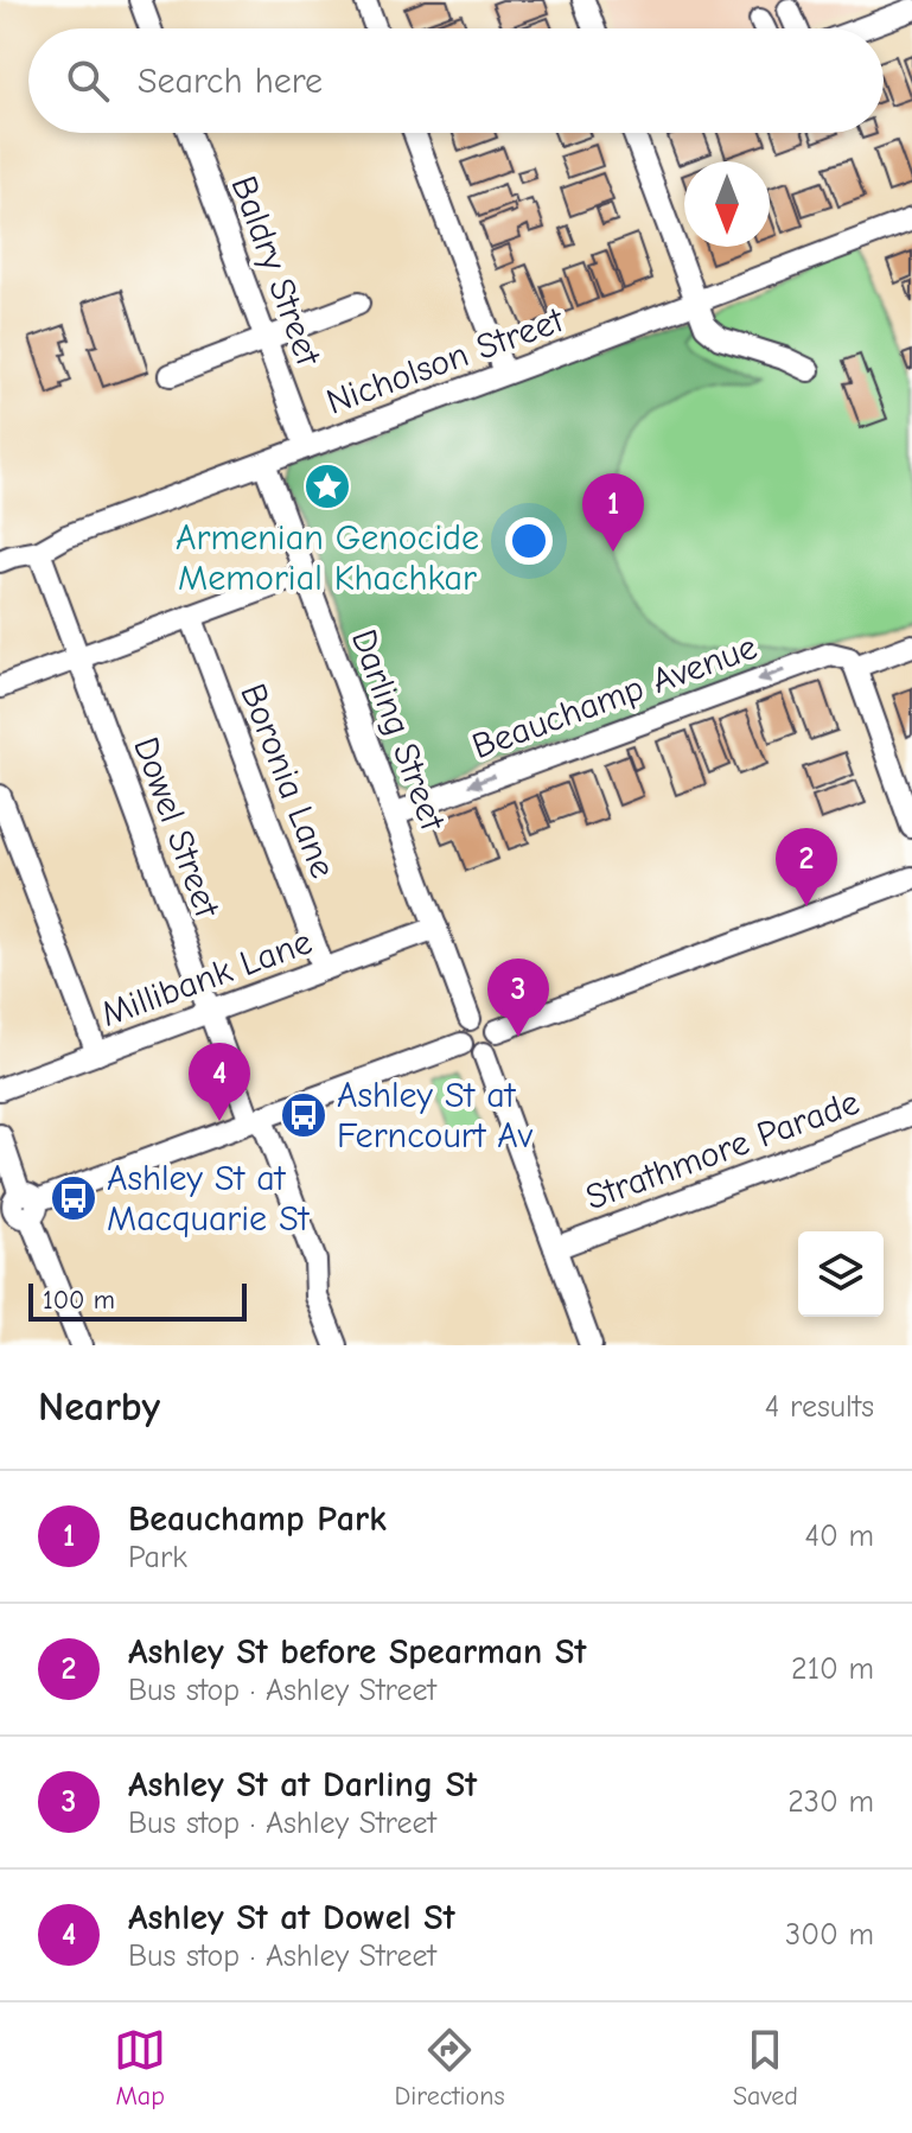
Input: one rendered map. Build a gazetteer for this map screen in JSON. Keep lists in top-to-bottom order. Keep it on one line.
{"streets":{"street":["Baldry Street","Nicholson Street","Beauchamp Avenue","Darling Street","Boronia Lane","Dowel Street","Millibank Lane","Strathmore Parade"]},"crossings":[["Baldry Street","Nicholson Street"],["Nicholson Street","Darling Street"],["Nicholson Street","Dowel Street"],["Beauchamp Avenue","Darling Street"],["Darling Street","Millibank Lane"],["Boronia Lane","Millibank Lane"],["Dowel Street","Millibank Lane"]],"one_way":["Beauchamp Avenue"],"places":{"place":["Armenian Genocide Memorial Khachkar"],"bus stop":["Ashley St at Ferncourt Av","Ashley St at Macquarie St"]},"scale_bar":"100 m","north":"bottom","page":{"search":"Search here","pins":["1","2","3","4"],"scale":"100 m","heading":["Nearby","4 results"],"list":[{"mark":"1","name":"Beauchamp Park","note":"Park","value":"40 m"},{"mark":"2","name":"Ashley St before Spearman St","note":"Bus stop · Ashley Street","value":"210 m"},{"mark":"3","name":"Ashley St at Darling St","note":"Bus stop · Ashley Street","value":"230 m"},{"mark":"4","name":"Ashley St at Dowel St","note":"Bus stop · Ashley Street","value":"300 m"}],"nav":["Map","Directions","Saved"]}}
